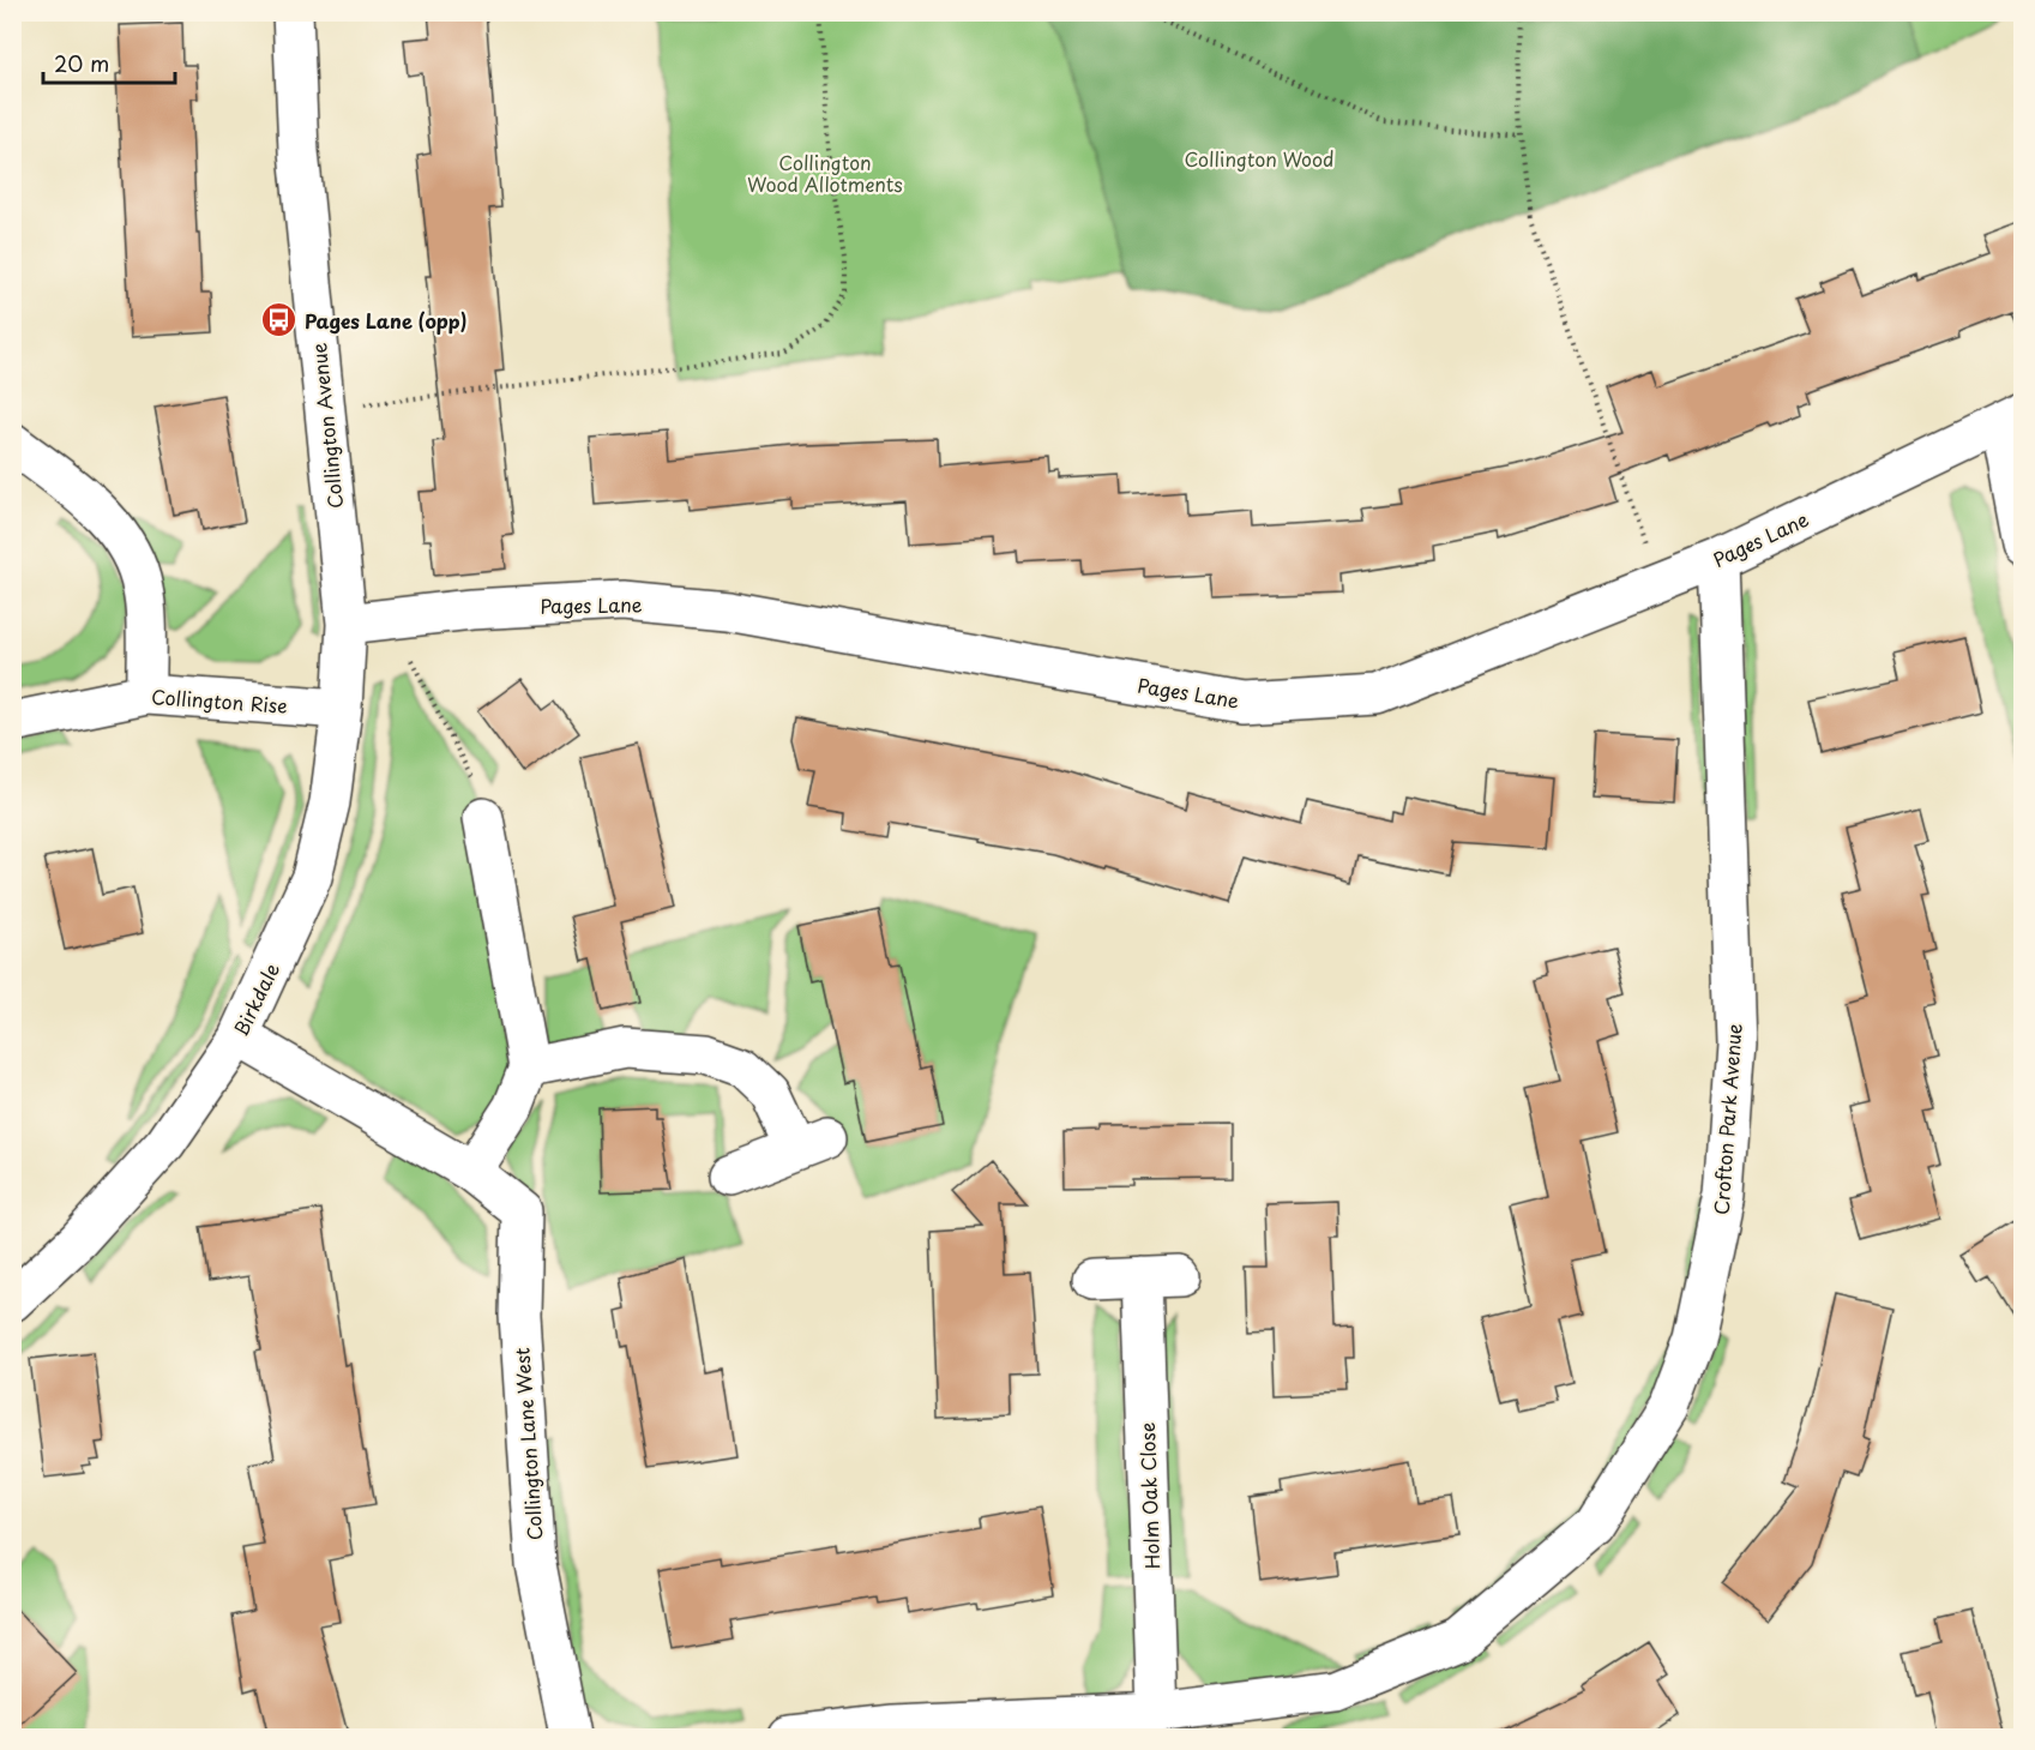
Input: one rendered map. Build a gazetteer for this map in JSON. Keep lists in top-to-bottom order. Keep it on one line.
{"streets":{"street":["Collington Avenue","Pages Lane","Collington Rise","Birkdale","Crofton Park Avenue","Collington Lane West","Holm Oak Close"]},"crossings":[["Collington Avenue","Pages Lane"],["Collington Avenue","Birkdale"],["Pages Lane","Birkdale"],["Pages Lane","Crofton Park Avenue"],["Collington Rise","Birkdale"],["Birkdale","Collington Lane West"],["Crofton Park Avenue","Holm Oak Close"]],"parks":["Collington Wood","Collington Wood Allotments"],"places":{"bus stop":["Pages Lane (opp)"]},"scale_bar":"20 m"}
